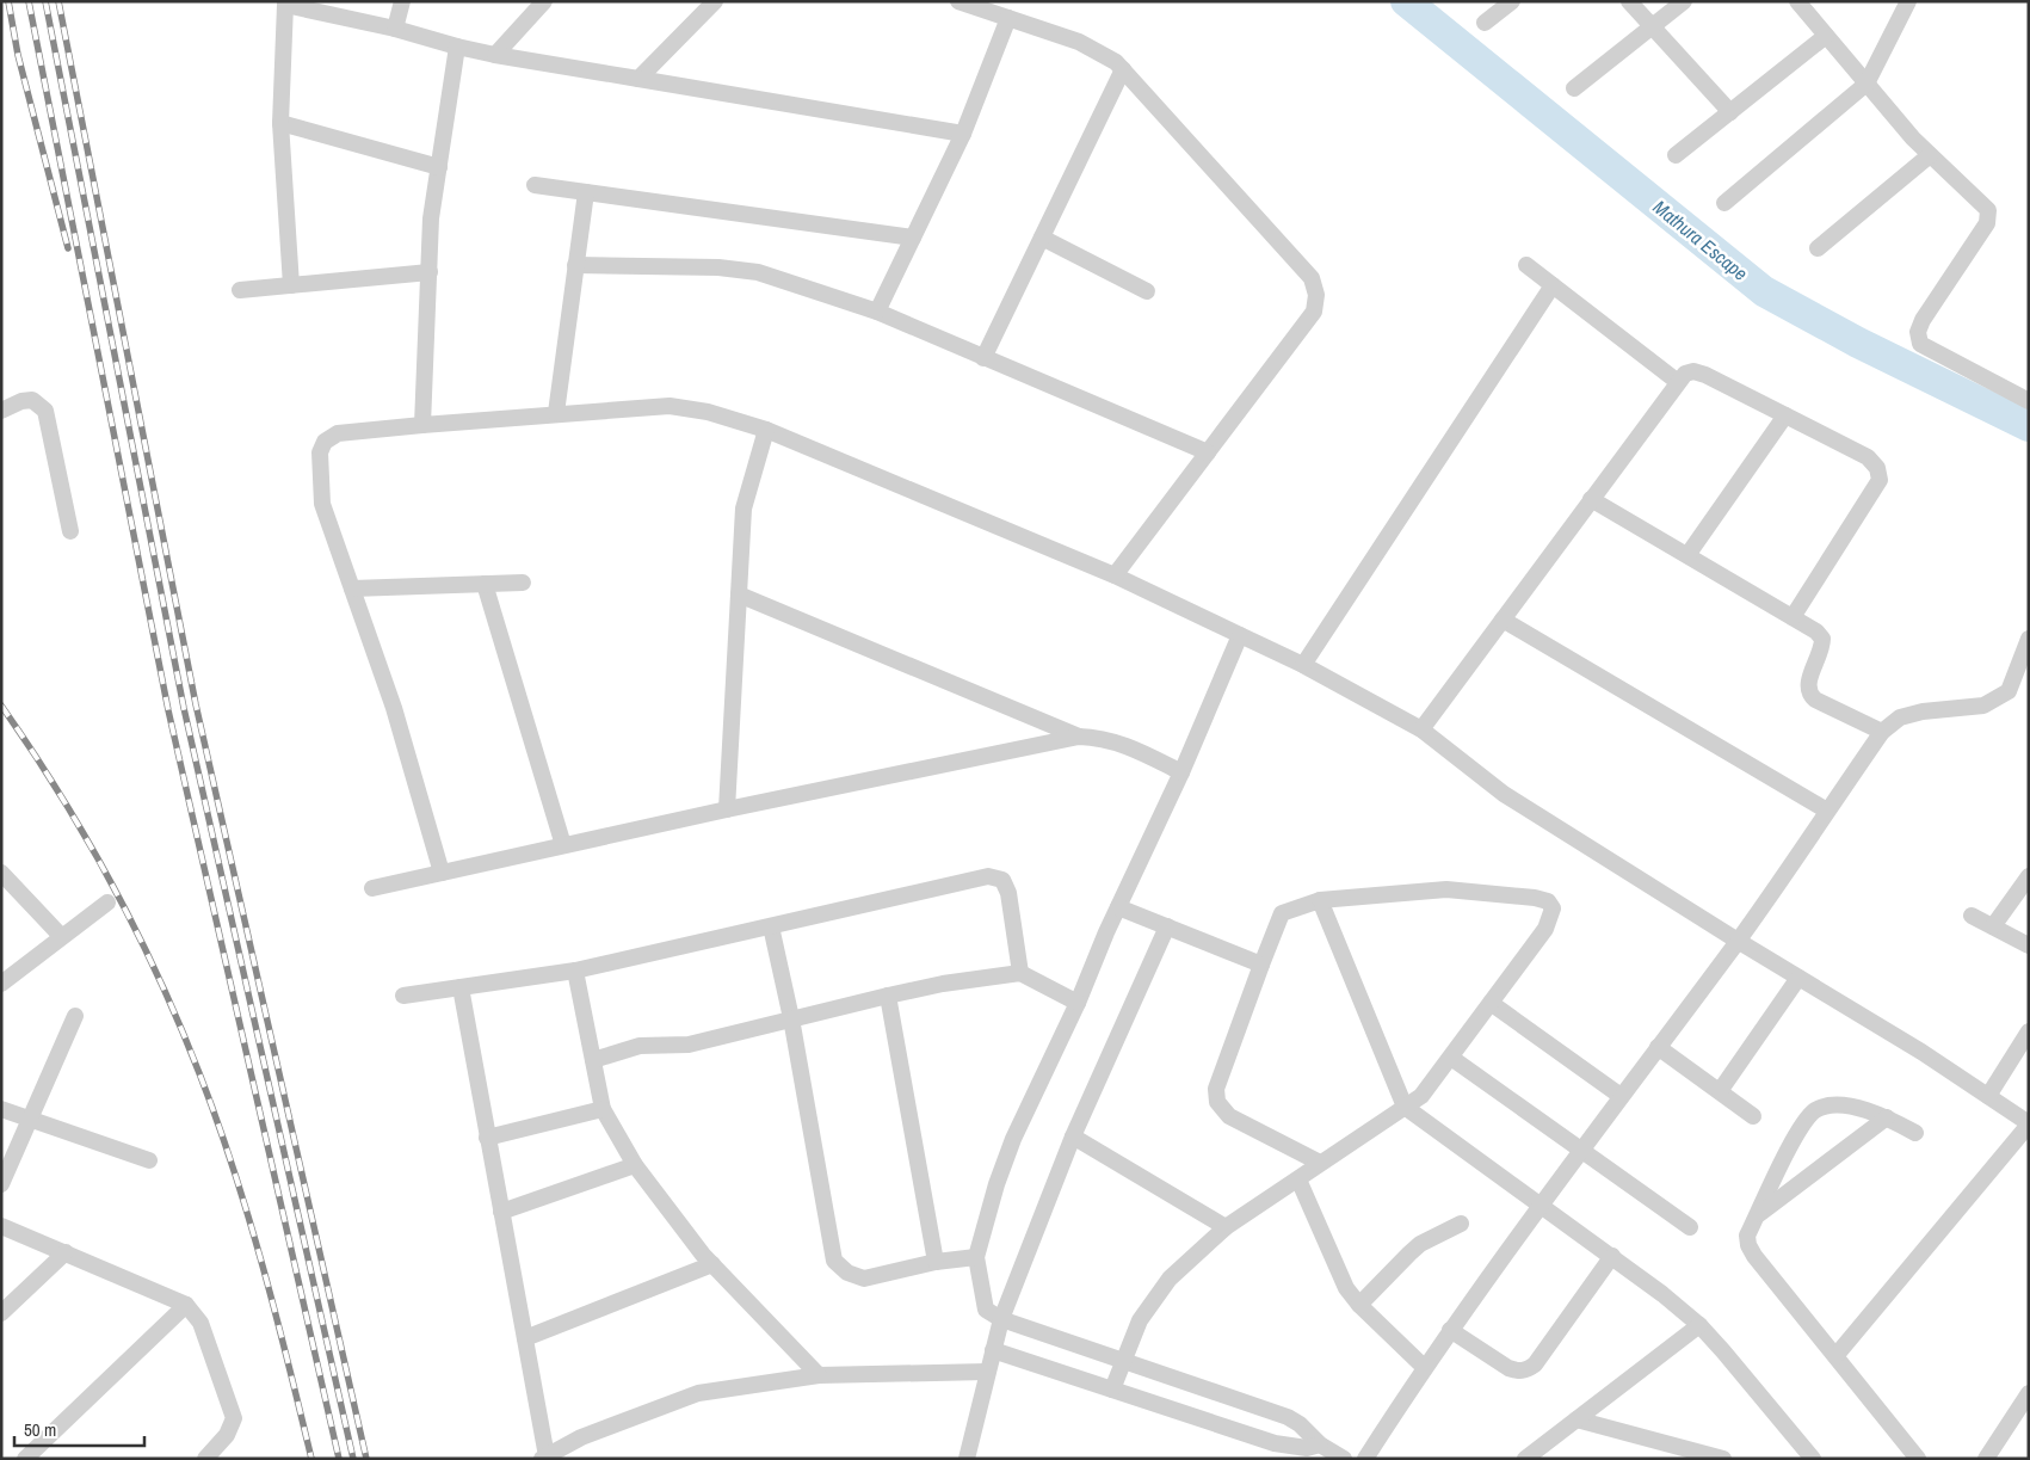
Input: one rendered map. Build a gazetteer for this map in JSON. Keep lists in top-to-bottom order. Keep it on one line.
{"water":["Mathura Escape"],"scale_bar":"50 m"}
